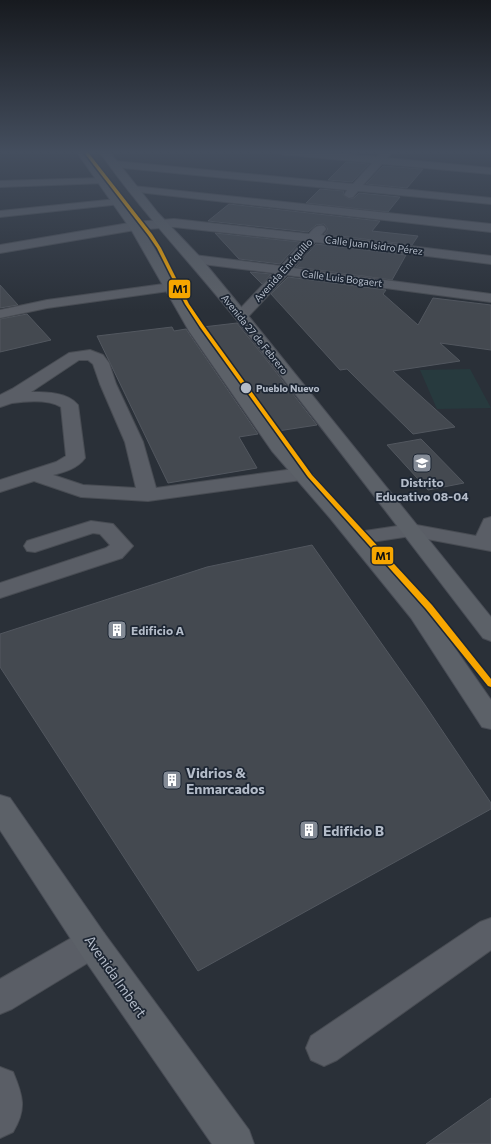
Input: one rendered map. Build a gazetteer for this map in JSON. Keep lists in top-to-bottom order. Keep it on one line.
{"streets":{"main road":["Avenida 27 de Febrero","Avenida Imbert"],"street":["Calle Juan Isidro Pérez","Avenida Enriquillo","Calle Luis Bogaert"]},"crossings":[["Calle Juan Isidro Pérez","Avenida Enriquillo"],["Calle Juan Isidro Pérez","Avenida 27 de Febrero"],["Avenida Enriquillo","Calle Luis Bogaert"],["Avenida Enriquillo","Avenida 27 de Febrero"],["Calle Luis Bogaert","Avenida 27 de Febrero"]],"places":{"other":["Pueblo Nuevo"],"school or university":["Distrito Educativo 08-04"],"building":["Edificio A","Vidrios & Enmarcados","Edificio B"]},"lines":["transit line M1"]}
